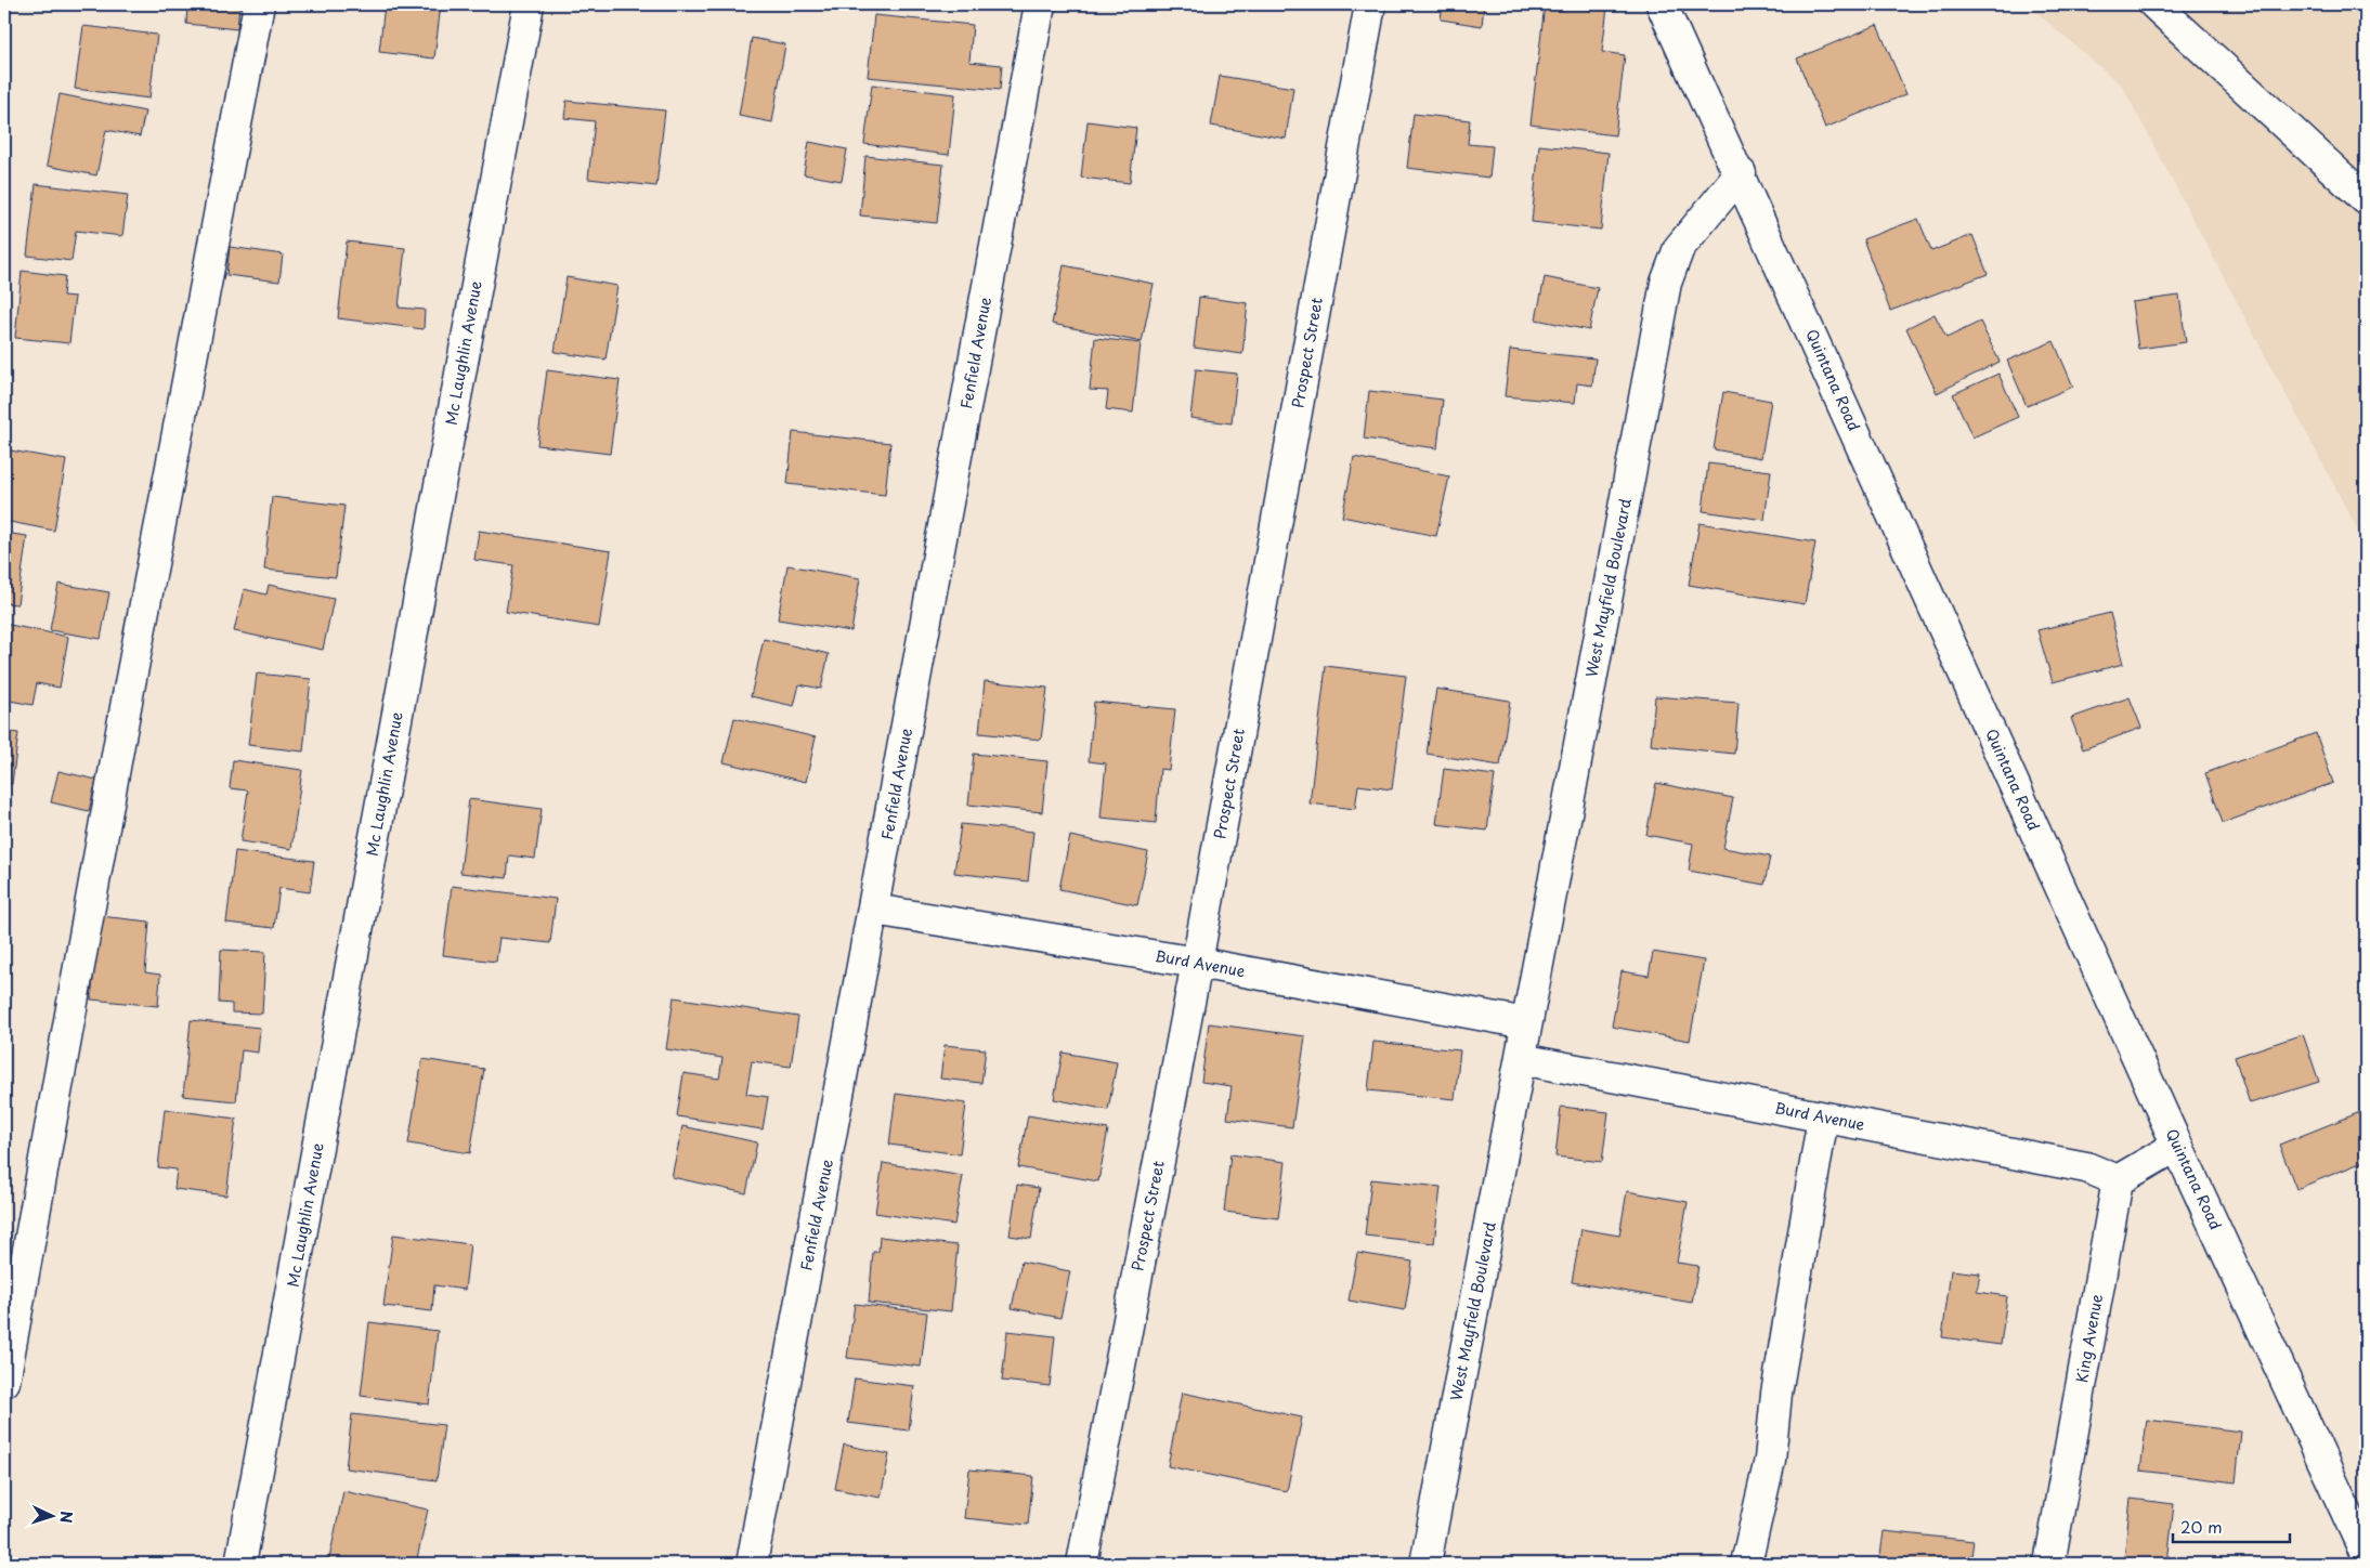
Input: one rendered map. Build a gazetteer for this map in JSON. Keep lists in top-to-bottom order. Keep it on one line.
{"streets":{"street":["Mc Laughlin Avenue","Fenfield Avenue","Prospect Street","Quintana Road","West Mayfield Boulevard","Burd Avenue","King Avenue"]},"crossings":[["Fenfield Avenue","Burd Avenue"],["Prospect Street","Burd Avenue"],["Quintana Road","West Mayfield Boulevard"],["West Mayfield Boulevard","Burd Avenue"],["Burd Avenue","King Avenue"]],"scale_bar":"20 m","north":"right"}
